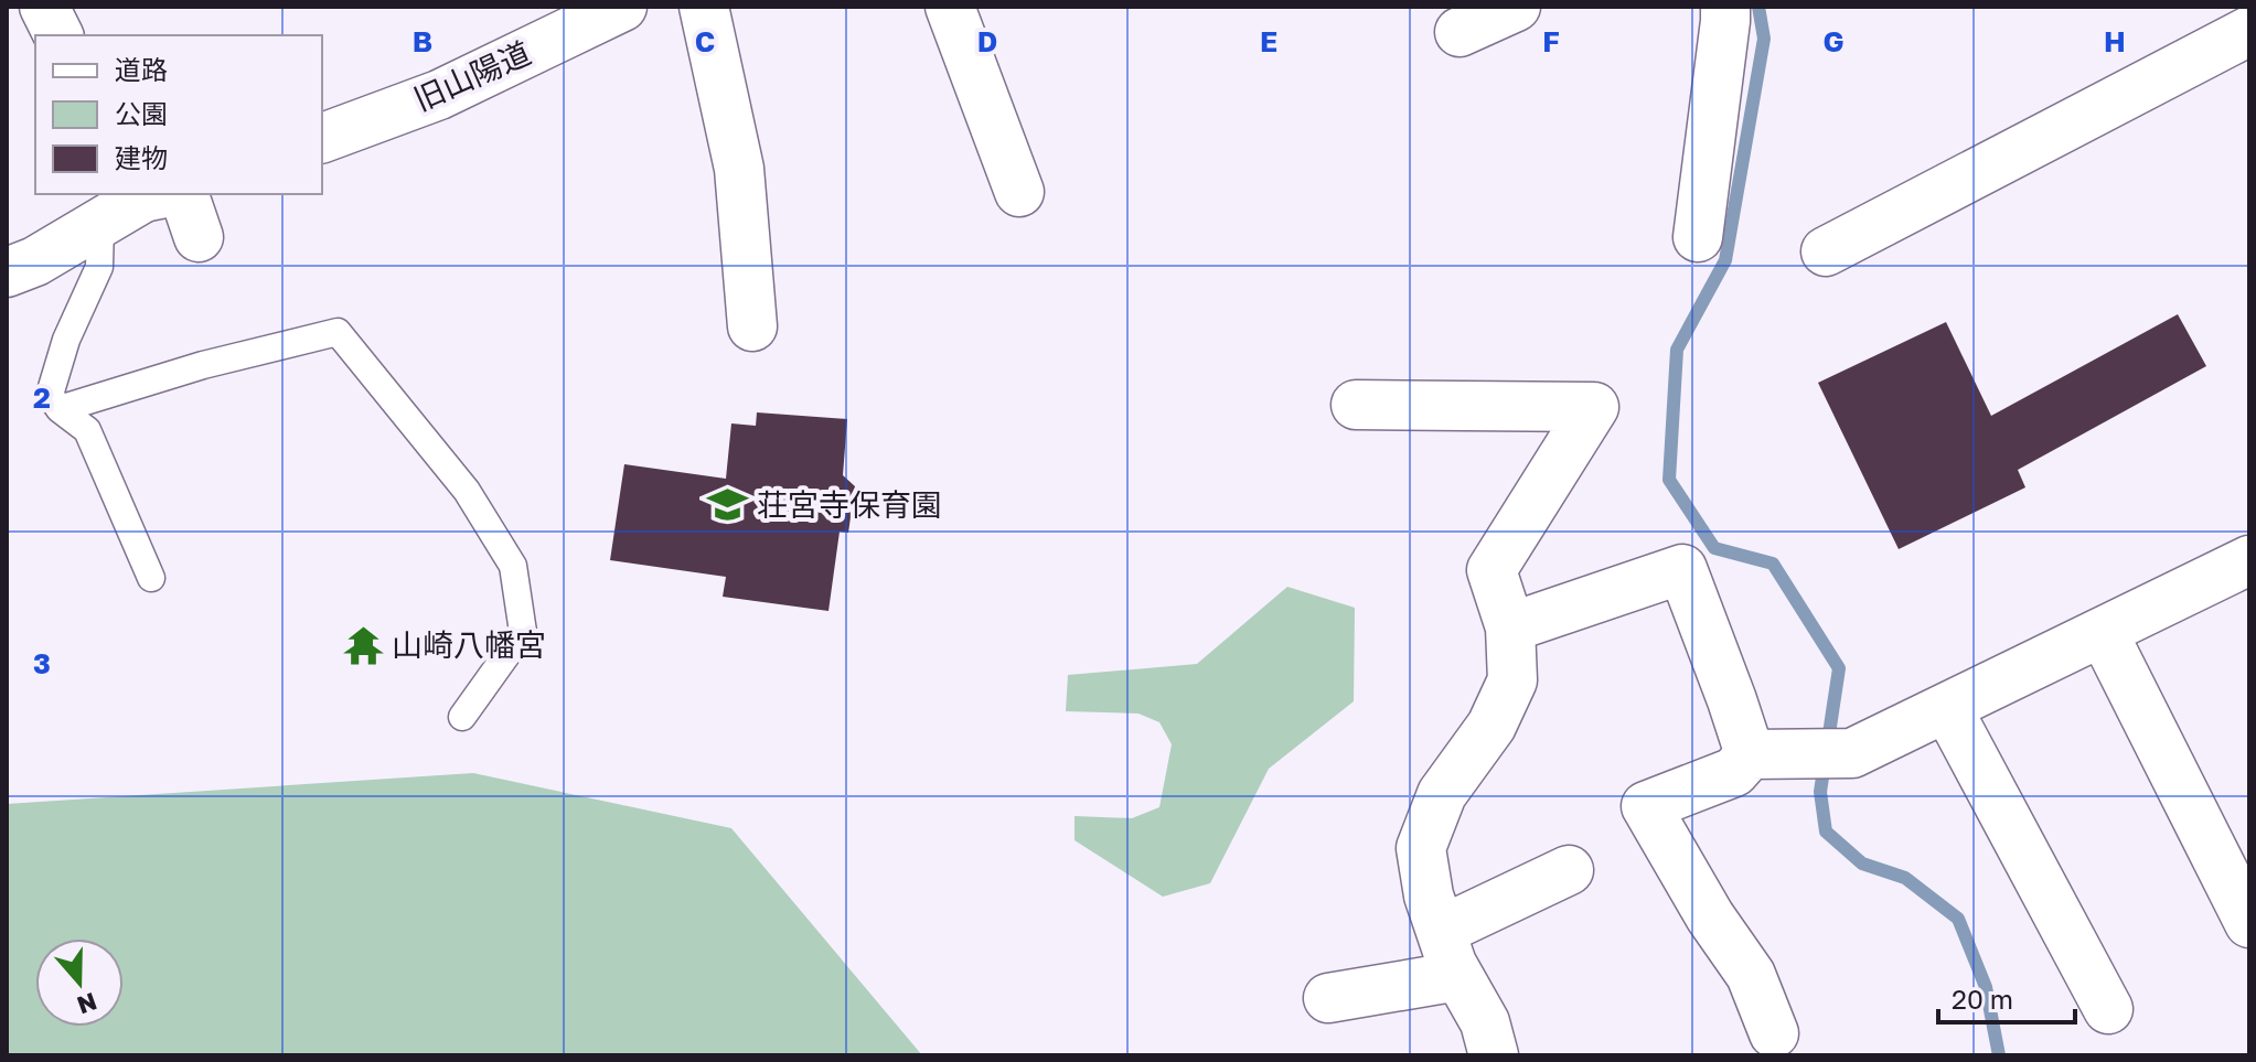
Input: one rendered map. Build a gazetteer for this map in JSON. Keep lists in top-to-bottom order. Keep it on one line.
{"streets":{"street":["旧山陽道"]},"places":{"school or university":["荘宮寺保育園"],"temple":["山崎八幡宮"]},"legend":["道路","公園","建物"],"scale_bar":"20 m","north":"bottom","grid":{"columns":["B","C","D","E","F","G","H"],"rows":["2","3"]}}
